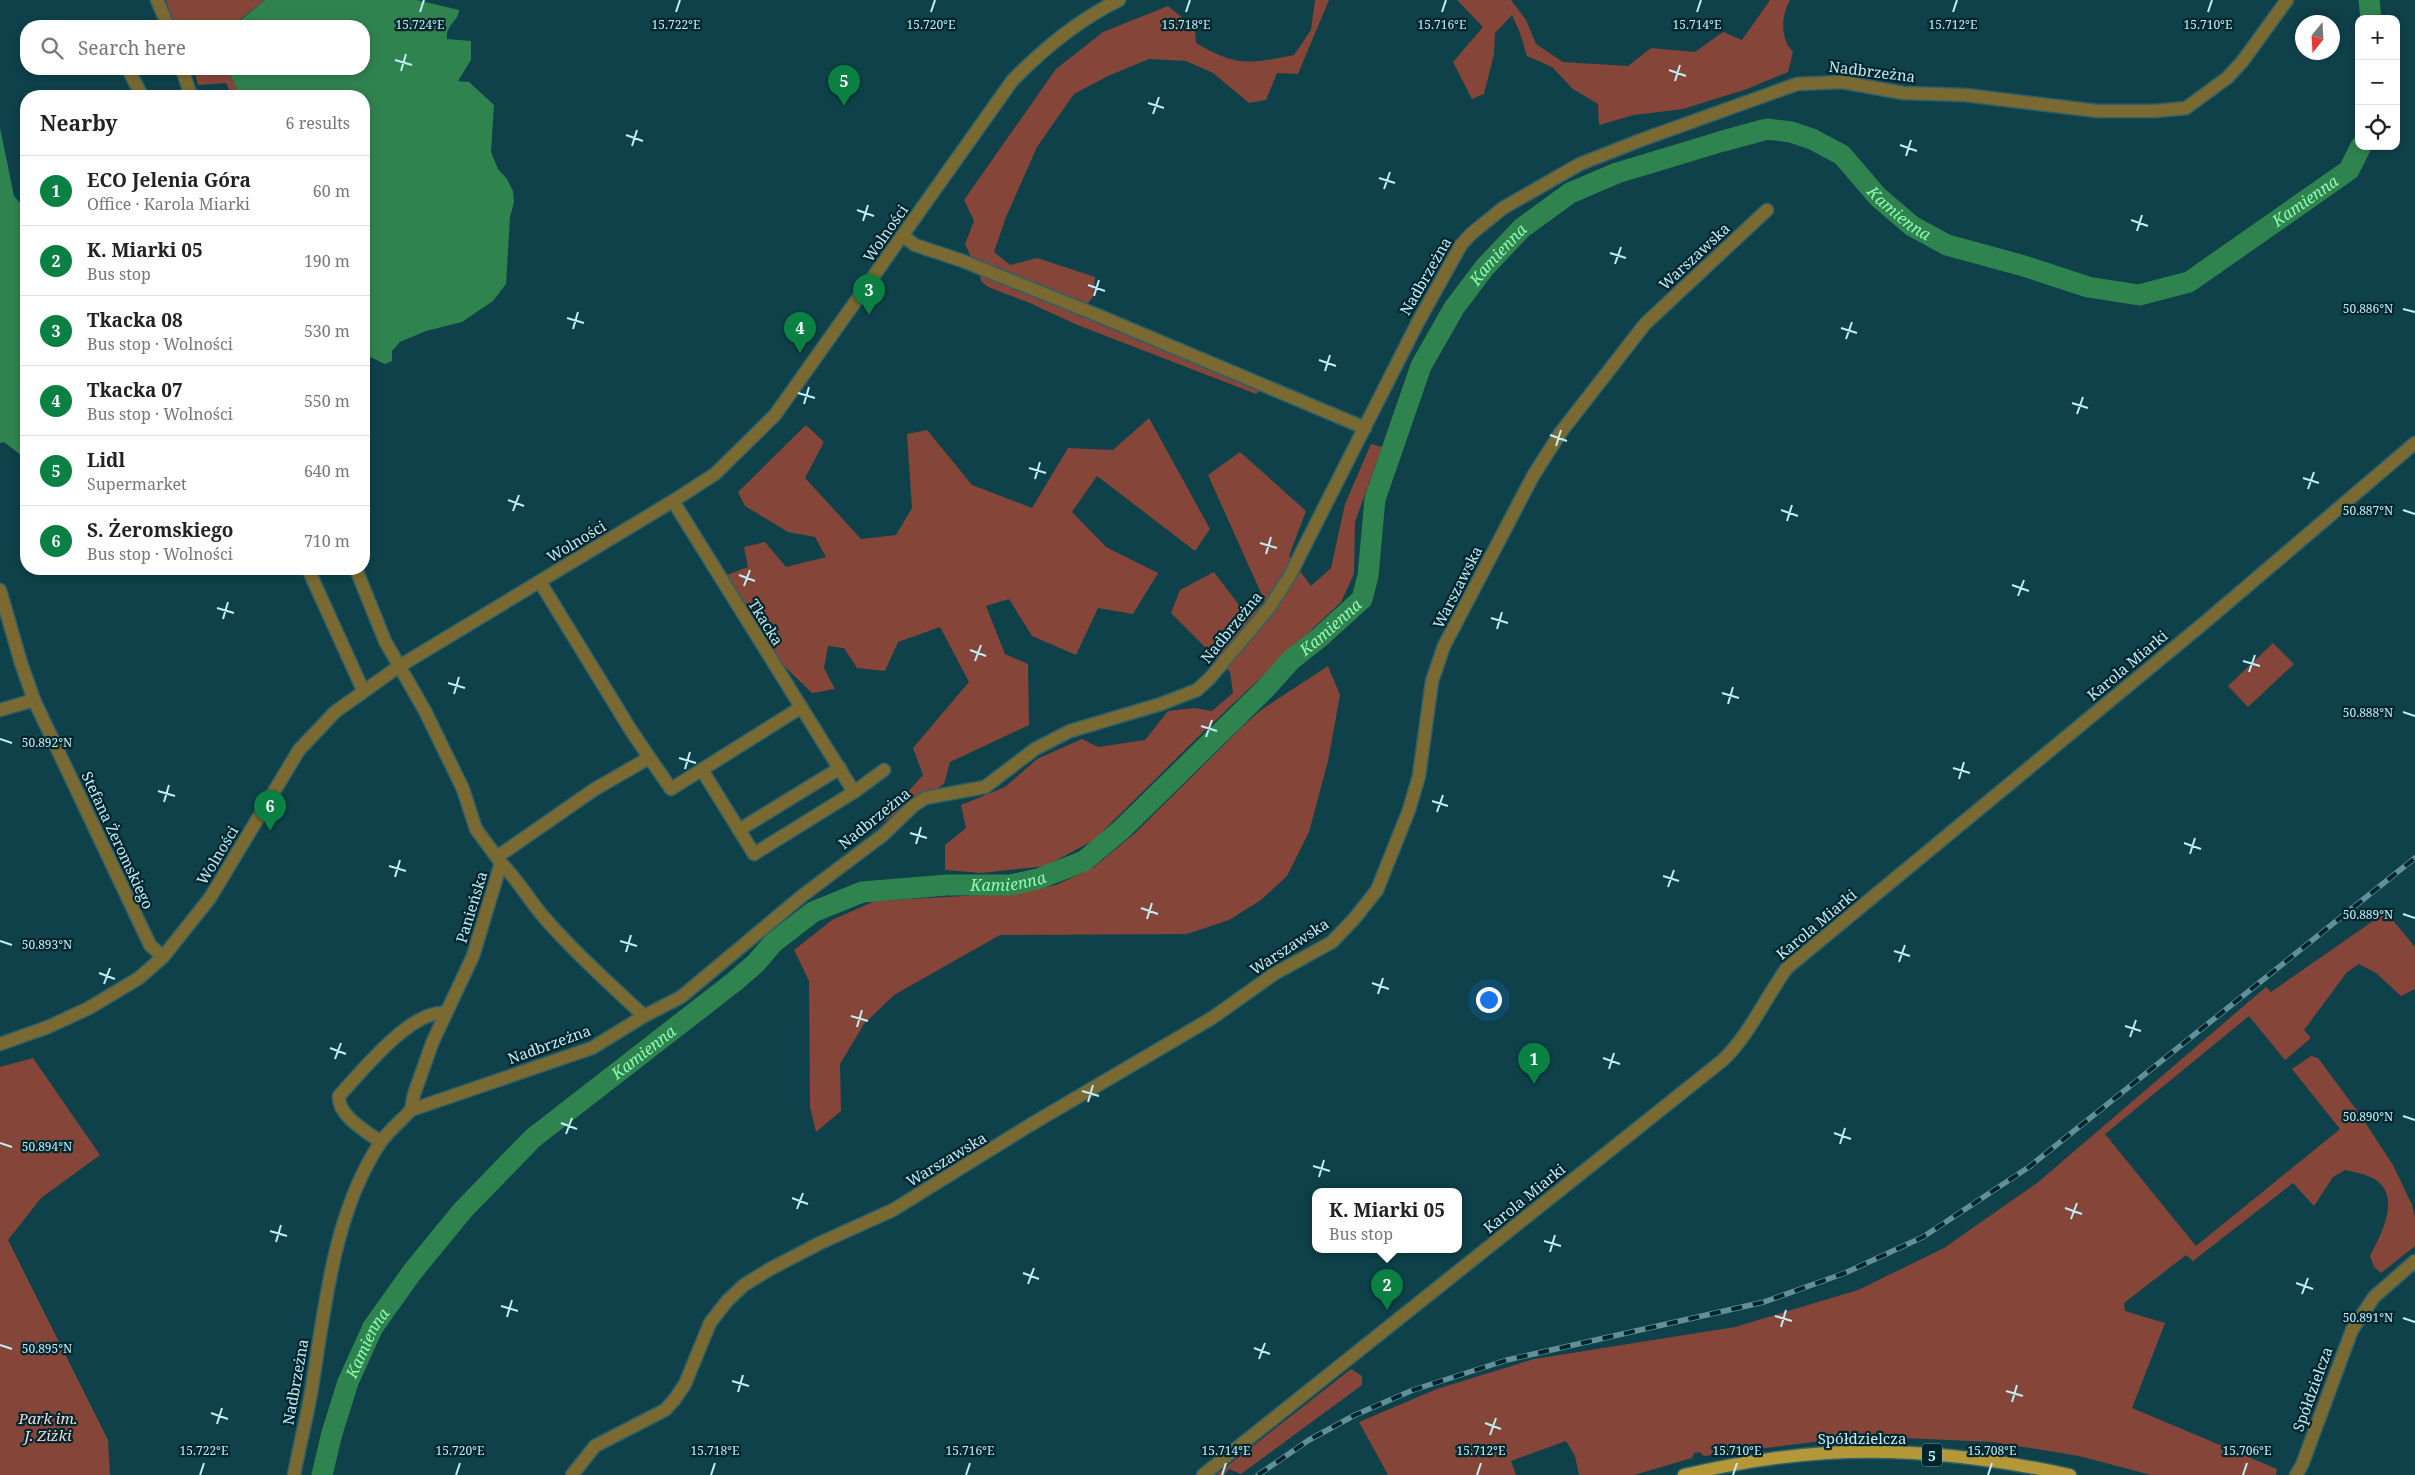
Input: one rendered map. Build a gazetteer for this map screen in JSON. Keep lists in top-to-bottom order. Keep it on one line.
{"streets":{"main road":["Spółdzielcza","5"],"street":["Nadbrzeżna","Wolności","Warszawska","Tkacka","Karola Miarki","Stefana Żeromskiego","Panieńska"]},"crossings":[["Nadbrzeżna","Panieńska"],["Wolności","Tkacka"],["Wolności","Stefana Żeromskiego"],["Wolności","Panieńska"]],"water":["Kamienna"],"parks":["Park im. J. Ziżki"],"north":"bottom","page":{"map_buttons":["+","−"],"search":"Search here","pins":["5","3","4","6","1","2"],"heading":["Nearby","6 results"],"list":[{"mark":"1","name":"ECO Jelenia Góra","note":"Office · Karola Miarki","value":"60 m"},{"mark":"2","name":"K. Miarki 05","note":"Bus stop","value":"190 m"},{"mark":"3","name":"Tkacka 08","note":"Bus stop · Wolności","value":"530 m"},{"mark":"4","name":"Tkacka 07","note":"Bus stop · Wolności","value":"550 m"},{"mark":"5","name":"Lidl","note":"Supermarket","value":"640 m"},{"mark":"6","name":"S. Żeromskiego","note":"Bus stop · Wolności","value":"710 m"}],"popup":["K. Miarki 05","Bus stop"]},"coordinates":["15.724°E","15.722°E","15.720°E","15.718°E","15.716°E","15.714°E","15.712°E","15.710°E","50.886°N","50.887°N","50.888°N","50.892°N","50.889°N","50.893°N","50.890°N","50.894°N","50.891°N","50.895°N","15.708°E","15.706°E"]}
